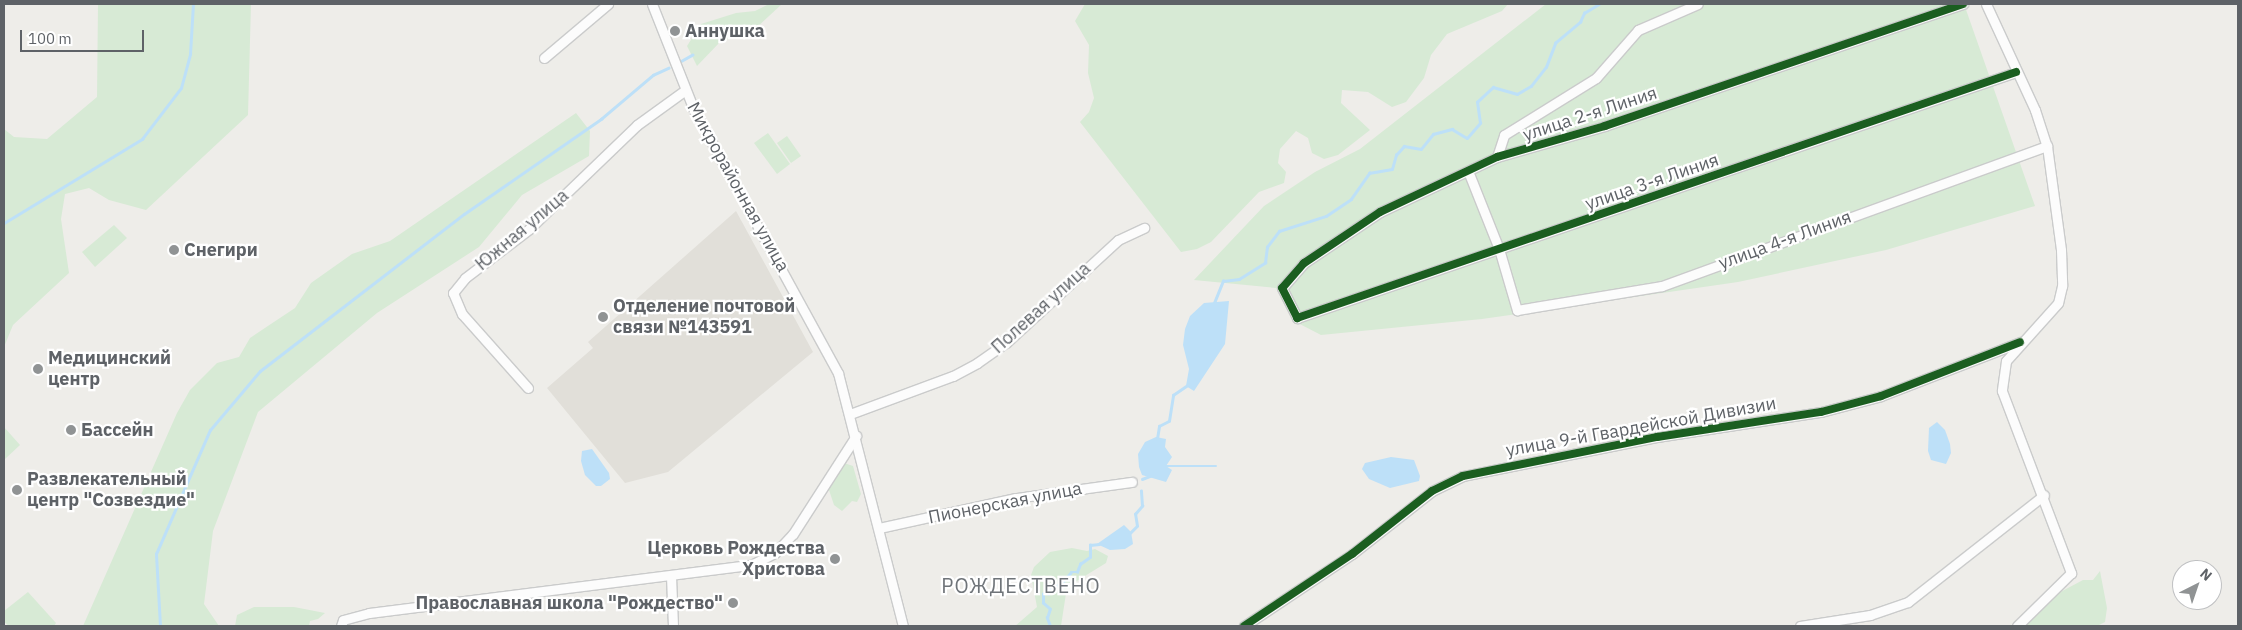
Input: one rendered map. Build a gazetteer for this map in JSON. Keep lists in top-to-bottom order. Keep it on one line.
{"streets":{"street":["улица 2-я Линия","улица 3-я Линия","Микрорайонная улица","Южная улица","улица 4-я Линия","Полевая улица","улица 9-й Гвардейской Дивизии","Пионерская улица"]},"crossings":[["улица 2-я Линия","улица 3-я Линия"],["улица 3-я Линия","улица 4-я Линия"],["Микрорайонная улица","Южная улица"],["Микрорайонная улица","Полевая улица"],["Микрорайонная улица","Пионерская улица"]],"districts":["РОЖДЕСТВЕНО"],"places":["Аннушка","Снегири","Отделение почтовой связи №143591","Медицинский центр","Бассейн","Развлекательный центр \"Созвездие\"","Церковь Рождества Христова","Православная школа \"Рождество\""],"scale_bar":"100 m","north":"top right"}
